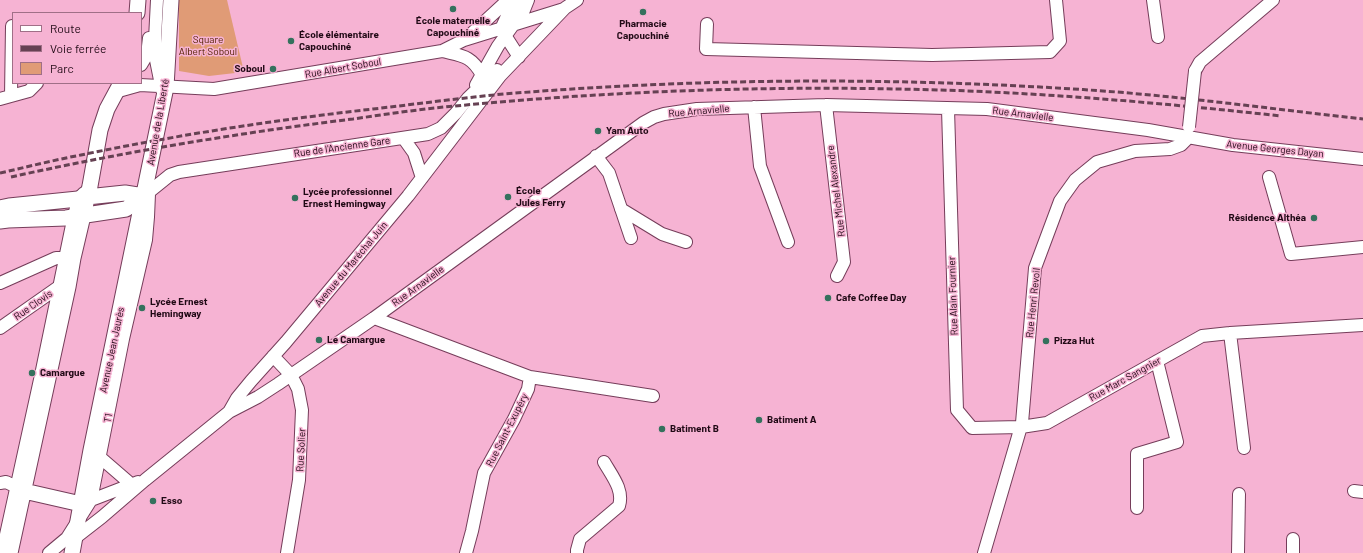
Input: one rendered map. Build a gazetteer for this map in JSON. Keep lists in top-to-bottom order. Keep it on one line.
{"streets":{"main road":["Avenue de la Liberté","Avenue Jean Jaurès"],"street":["Rue Albert Soboul","Rue Arnavielle","Rue de l'Ancienne Gare","Avenue Georges Dayan","Rue Michel Alexandre","Avenue du Maréchal Juin","Rue Alain Fournier","Rue Henri Revoil","Rue Clovis","Rue Marc Sangnier","Rue Saint-Exupéry","Rue Solier"]},"crossings":[["Rue Albert Soboul","Avenue de la Liberté"],["Rue Arnavielle","Avenue Georges Dayan"],["Rue Arnavielle","Rue Michel Alexandre"],["Rue Arnavielle","Avenue du Maréchal Juin"],["Rue Arnavielle","Rue Alain Fournier"],["Rue Arnavielle","Rue Henri Revoil"],["Rue Arnavielle","Rue Solier"],["Avenue de la Liberté","Rue de l'Ancienne Gare"],["Avenue de la Liberté","Avenue Jean Jaurès"],["Rue de l'Ancienne Gare","Avenue du Maréchal Juin"],["Rue de l'Ancienne Gare","Avenue Jean Jaurès"],["Avenue Georges Dayan","Rue Henri Revoil"],["Avenue du Maréchal Juin","Avenue Jean Jaurès"],["Avenue du Maréchal Juin","Rue Solier"],["Rue Alain Fournier","Rue Henri Revoil"],["Rue Alain Fournier","Rue Marc Sangnier"],["Rue Henri Revoil","Rue Marc Sangnier"]],"parks":["Square Albert Soboul"],"places":["École maternelle Capouchiné","Pharmacie Capouchiné","École élémentaire Capouchiné","Soboul","Yam Auto","École Jules Ferry","Lycée professionnel Ernest Hemingway","Résidence Althéa","Cafe Coffee Day","Lycée Ernest Hemingway","Le Camargue","Pizza Hut","Camargue","Batiment A","Batiment B","Esso"],"legend":["Route","Voie ferrée","Parc"]}
